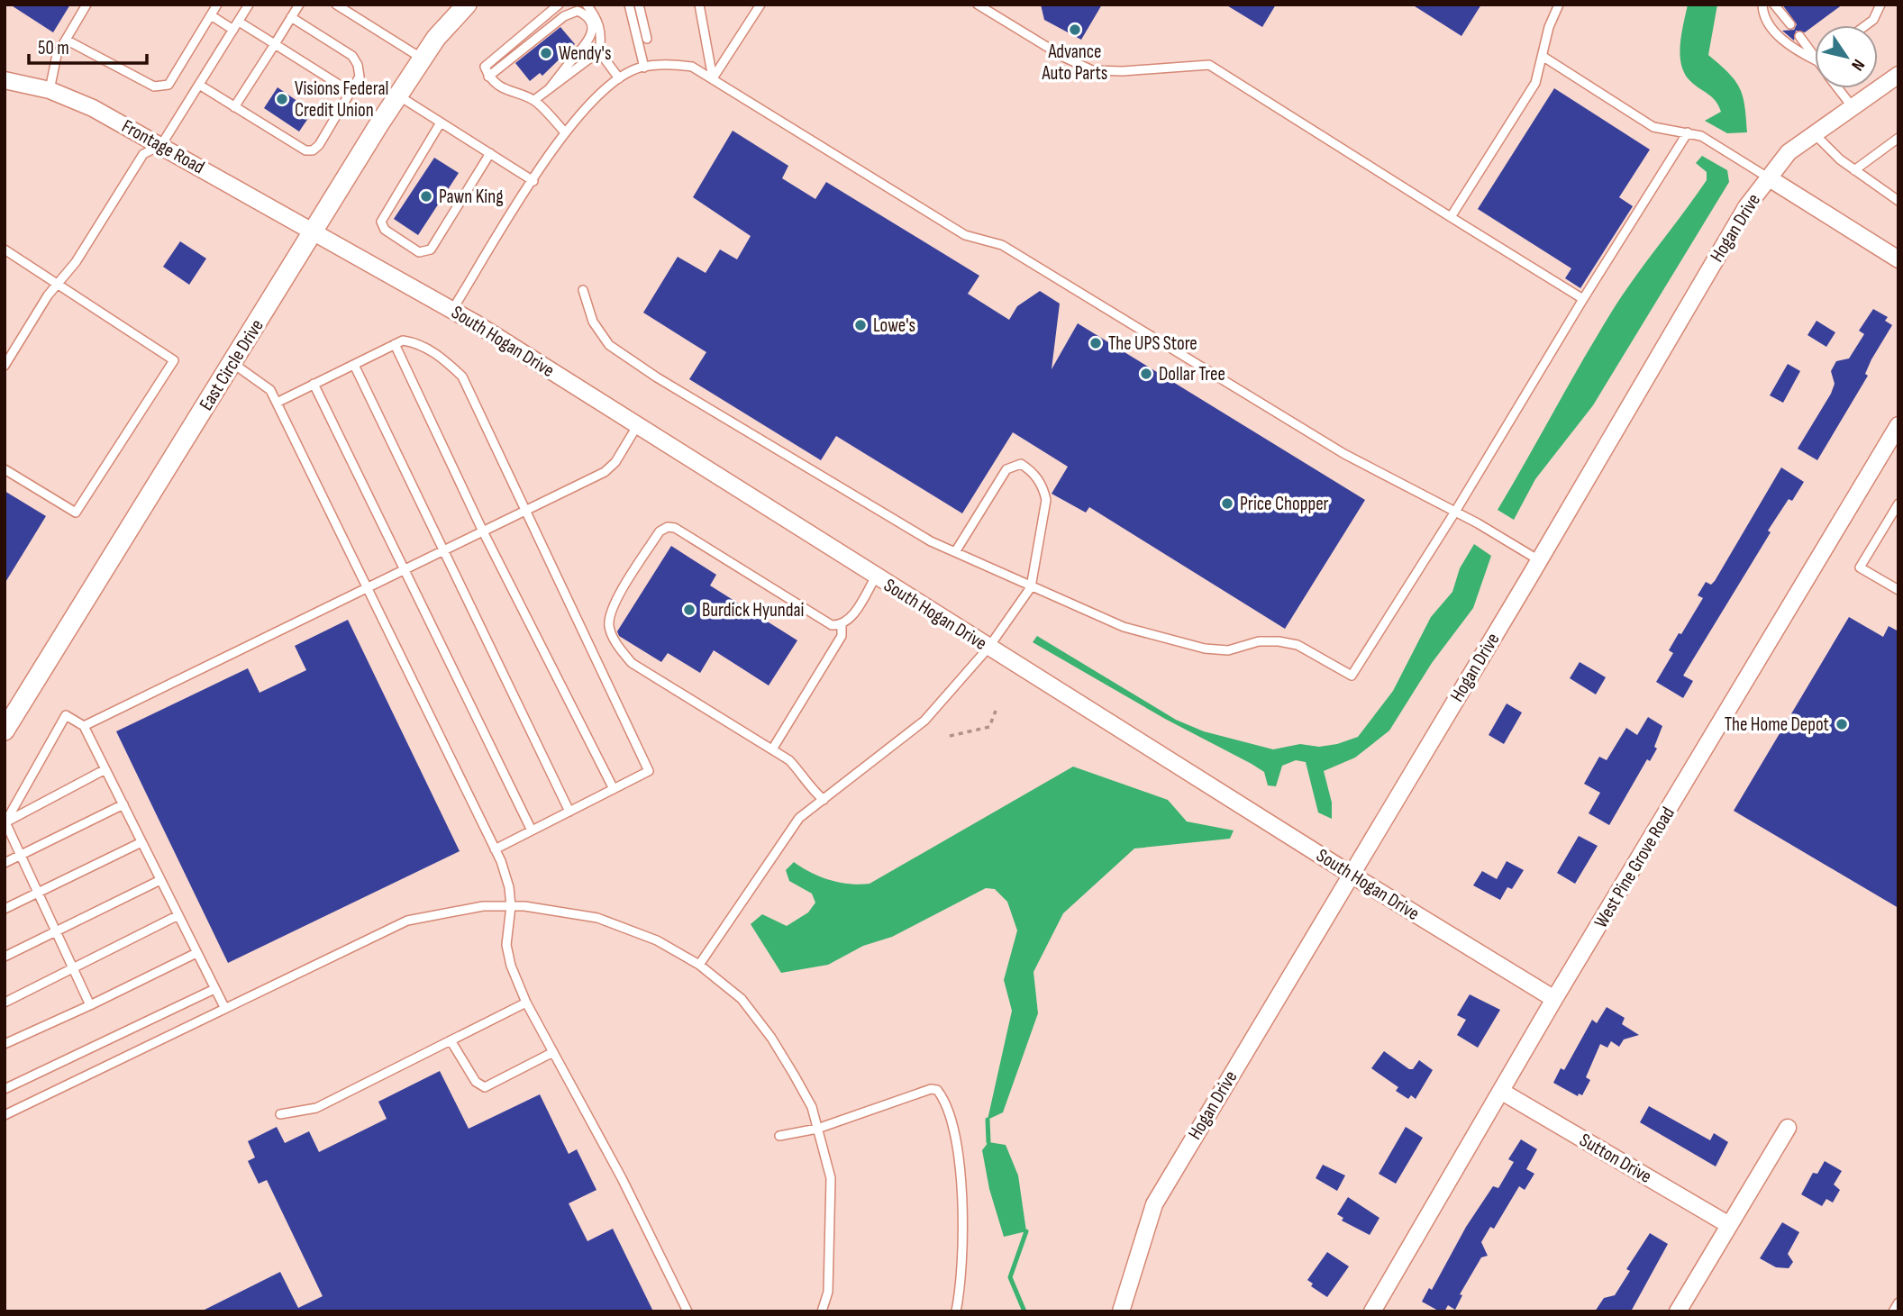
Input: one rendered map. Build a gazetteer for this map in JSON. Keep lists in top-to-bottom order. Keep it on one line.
{"streets":{"street":["Frontage Road","Hogan Drive","South Hogan Drive","East Circle Drive","West Pine Grove Road","Sutton Drive"]},"crossings":[["Frontage Road","South Hogan Drive"],["Frontage Road","East Circle Drive"],["Hogan Drive","South Hogan Drive"],["South Hogan Drive","East Circle Drive"],["South Hogan Drive","West Pine Grove Road"],["West Pine Grove Road","Sutton Drive"]],"places":["Advance Auto Parts","Wendy's","Visions Federal Credit Union","Pawn King","Lowe's","The UPS Store","Dollar Tree","Price Chopper","Burdick Hyundai","The Home Depot"],"scale_bar":"50 m","north":"bottom right"}
